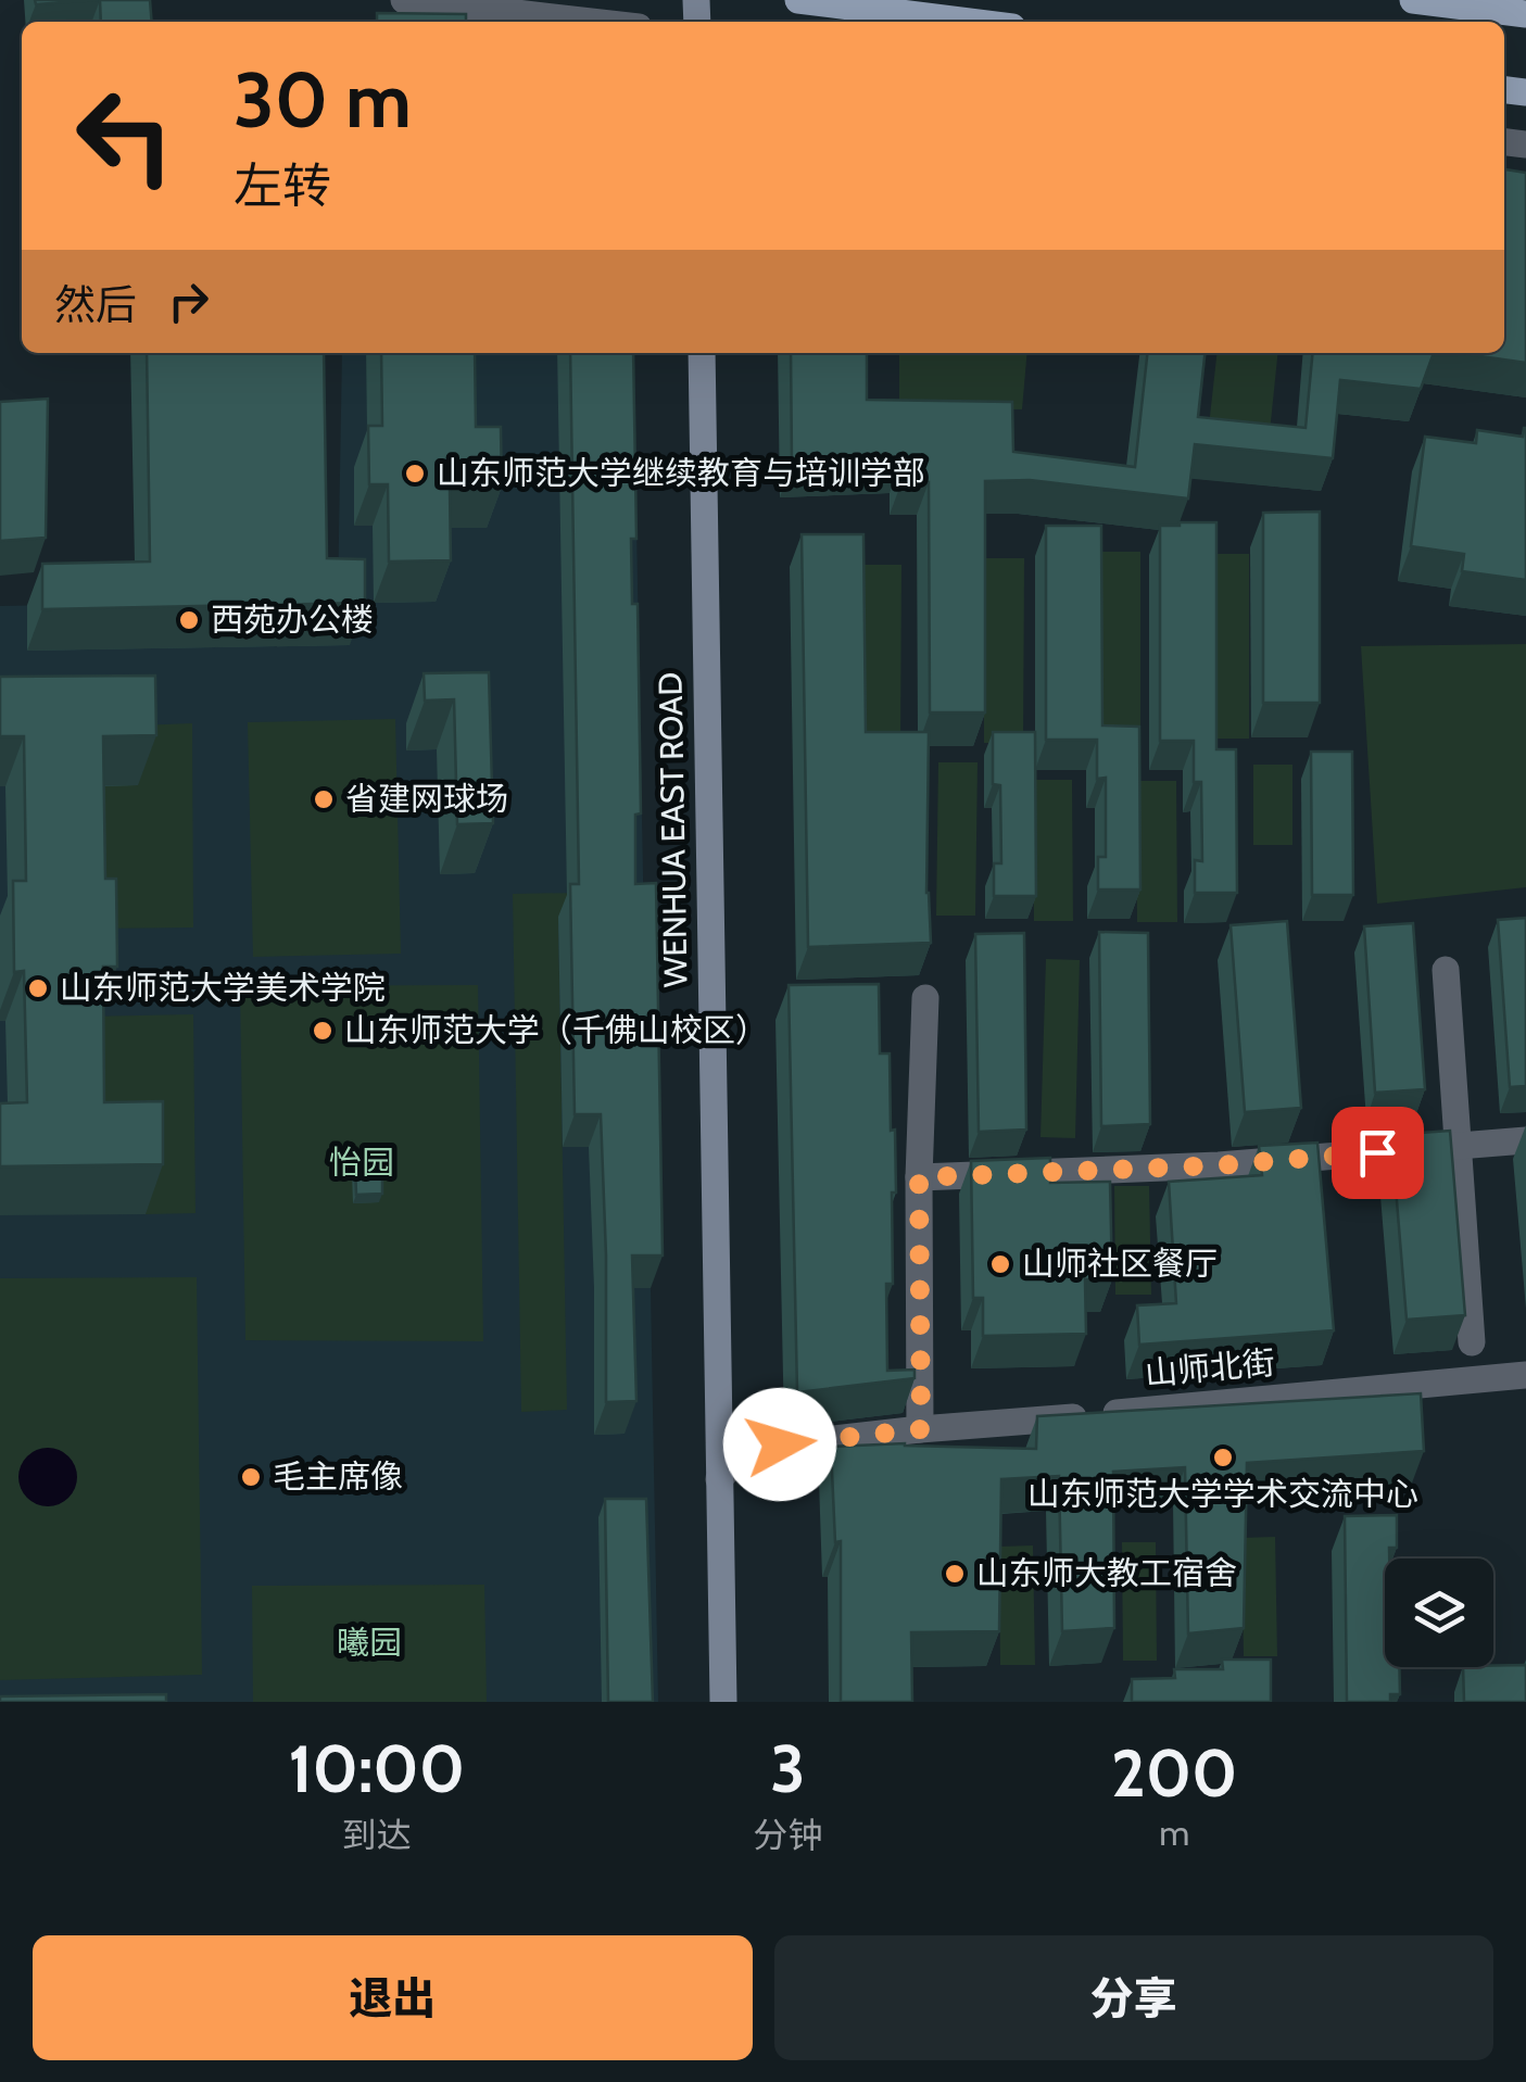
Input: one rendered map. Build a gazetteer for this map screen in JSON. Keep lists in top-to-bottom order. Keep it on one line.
{"streets":{"main road":["WENHUA EAST ROAD"],"street":["山师北街"]},"crossings":[["WENHUA EAST ROAD","山师北街"]],"parks":["怡园","曦园"],"places":["山东师范大学继续教育与培训学部","西苑办公楼","省建网球场","山东师范大学美术学院","山东师范大学（千佛山校区）","山师社区餐厅","山东师范大学学术交流中心","毛主席像","山东师大教工宿舍"],"page":{"turn":["30 m","左转"],"then":"然后","eta":["10:00","到达","3","分钟","200","m"],"buttons":["退出","分享"]}}
